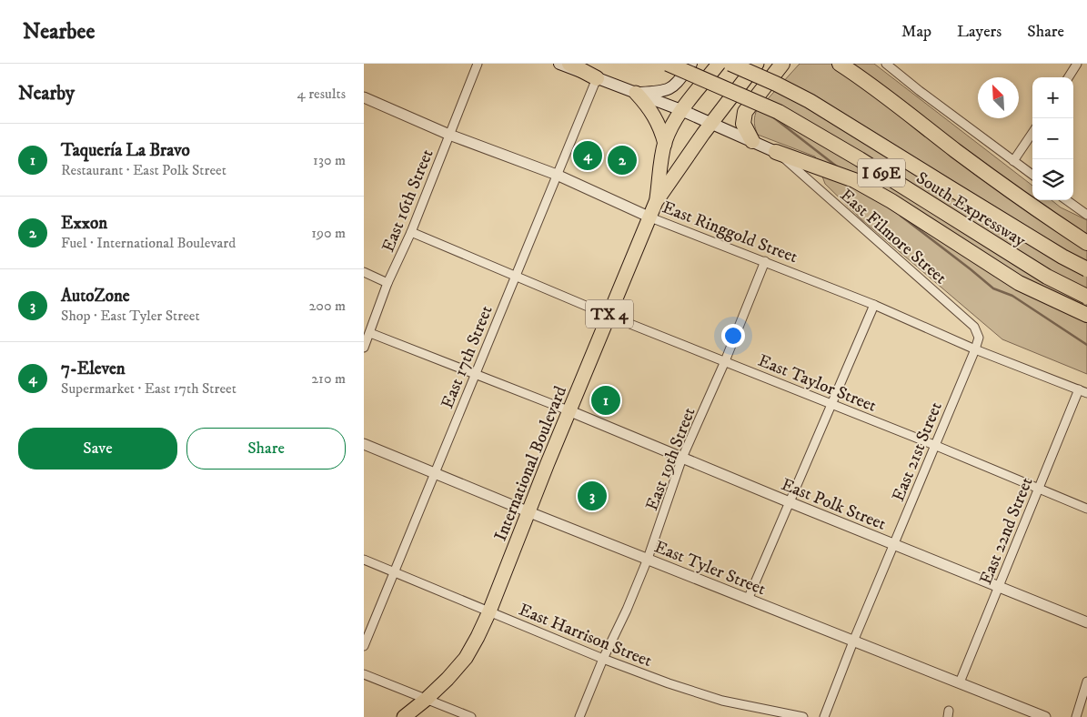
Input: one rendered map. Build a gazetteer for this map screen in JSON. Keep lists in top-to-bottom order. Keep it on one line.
{"streets":{"highway":["I 69E","South Expressway"],"main road":["TX 4","International Boulevard"],"street":["East 16th Street","East Ringgold Street","East Filmore Street","East 17th Street","East Taylor Street","East 21st Street","East 19th Street","East Polk Street","East 22nd Street","East Tyler Street","East Harrison Street"]},"crossings":[["East 16th Street","East Ringgold Street"],["East 16th Street","East Taylor Street"],["East Ringgold Street","East Filmore Street"],["East Ringgold Street","East 17th Street"],["East Ringgold Street","East 21st Street"],["East Ringgold Street","East 19th Street"],["East Ringgold Street","International Boulevard"],["East Ringgold Street","East 22nd Street"],["East Filmore Street","East 21st Street"],["East 17th Street","East Taylor Street"],["East 17th Street","East Tyler Street"],["East 17th Street","East Harrison Street"],["East Taylor Street","East 21st Street"],["East Taylor Street","East 19th Street"],["East Taylor Street","International Boulevard"],["East Taylor Street","East 22nd Street"],["East 21st Street","East Polk Street"],["East 21st Street","East Tyler Street"],["East 19th Street","East Polk Street"],["East 19th Street","East Tyler Street"],["East 19th Street","East Harrison Street"],["International Boulevard","East Polk Street"],["International Boulevard","East Tyler Street"],["International Boulevard","East Harrison Street"],["East Polk Street","East 22nd Street"],["East 22nd Street","East Tyler Street"]],"north":"top left","page":{"header":"Nearbee","nav":["Map","Layers","Share"],"heading":["Nearby","4 results"],"map_buttons":["+","−"],"list":[{"mark":"1","name":"Taquería La Bravo","note":"Restaurant · East Polk Street","value":"130 m"},{"mark":"2","name":"Exxon","note":"Fuel · International Boulevard","value":"190 m"},{"mark":"3","name":"AutoZone","note":"Shop · East Tyler Street","value":"200 m"},{"mark":"4","name":"7-Eleven","note":"Supermarket · East 17th Street","value":"210 m"}],"pins":["4","2","1","3"],"buttons":["Save","Share"]}}
